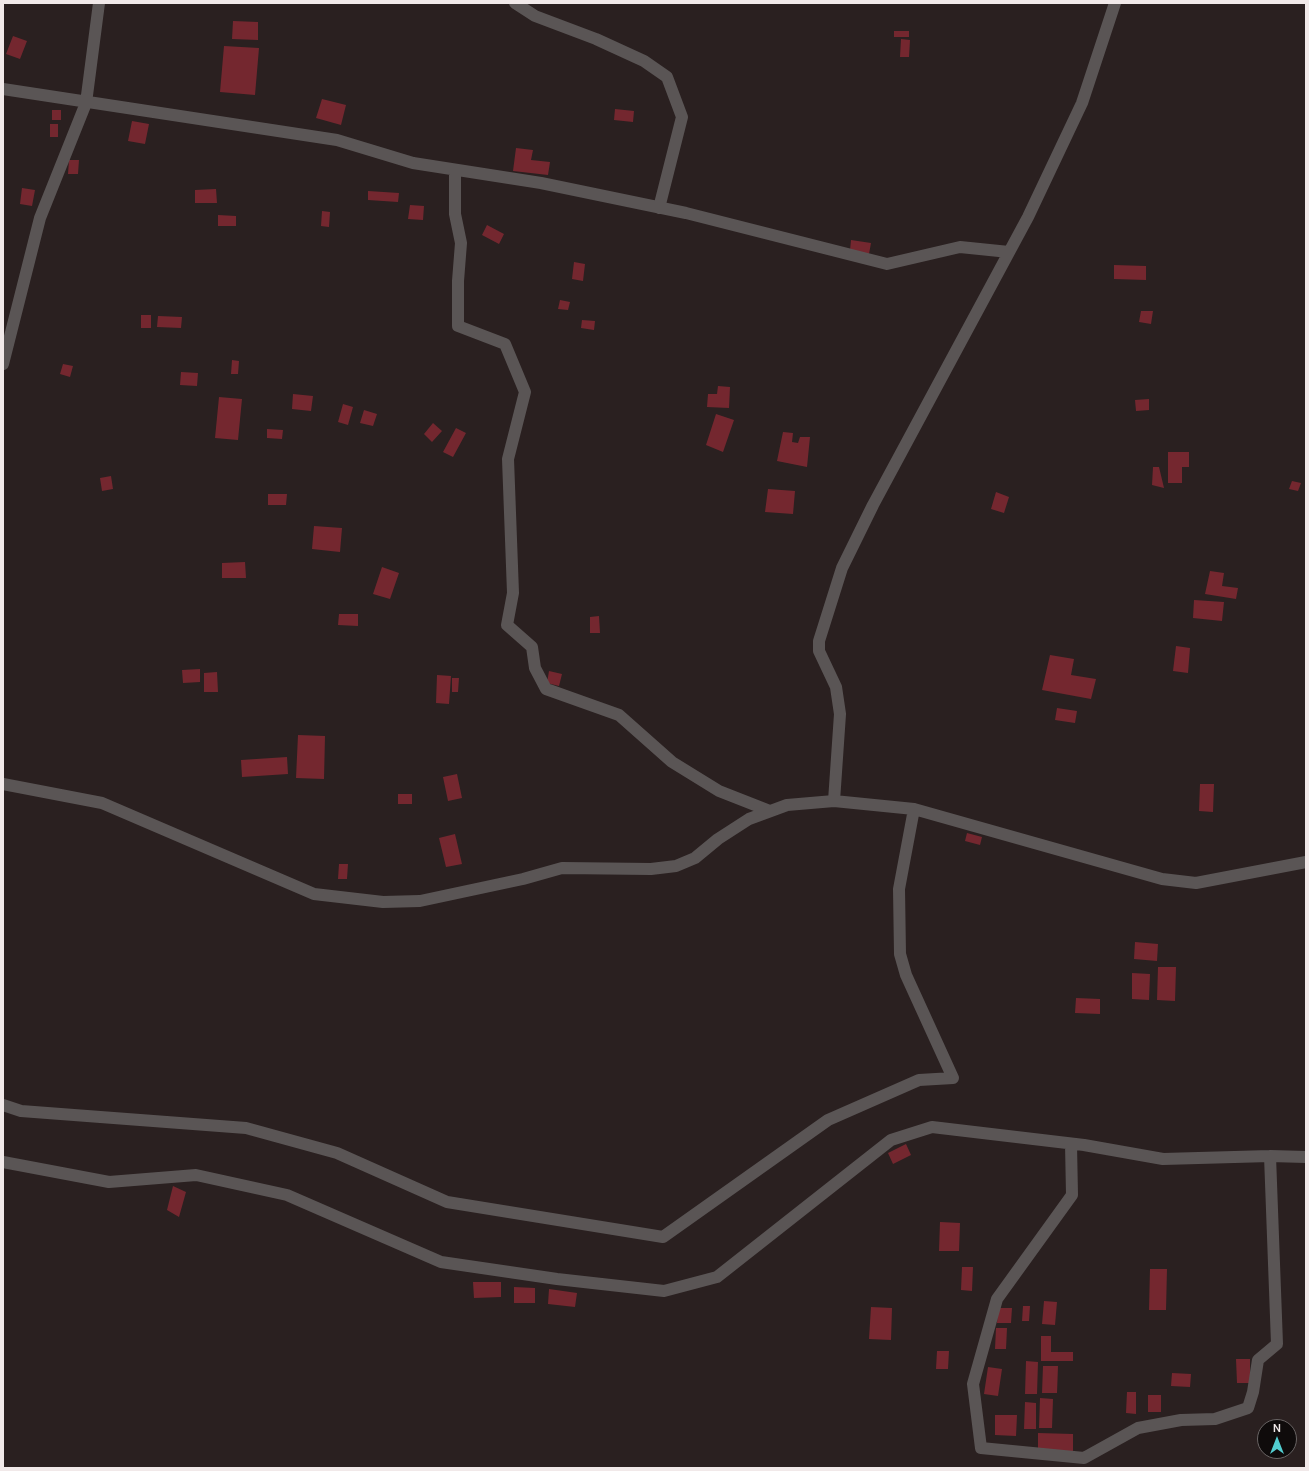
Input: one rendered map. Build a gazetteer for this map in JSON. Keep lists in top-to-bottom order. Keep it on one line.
{"north":"top"}
